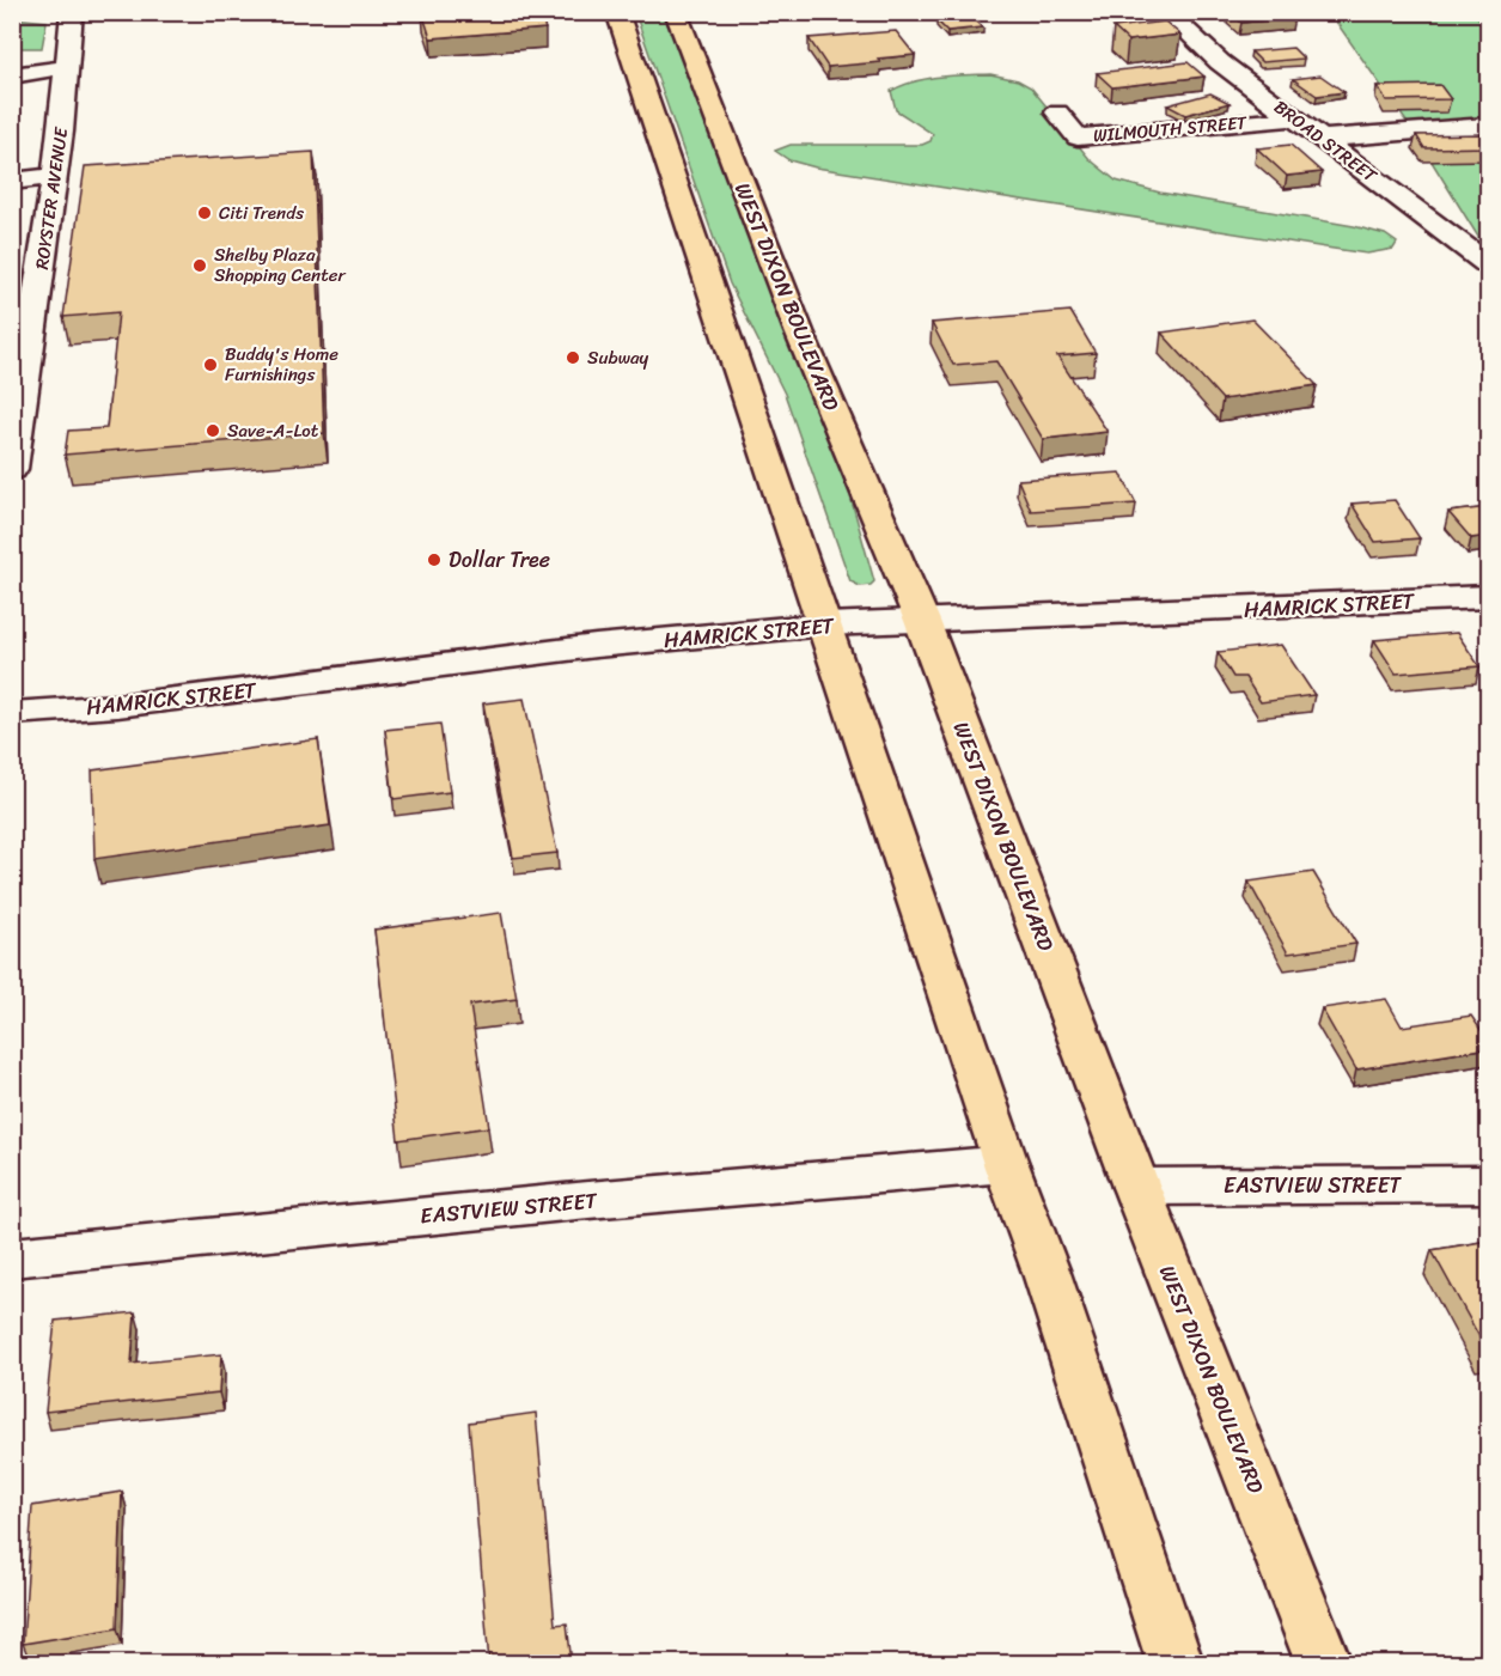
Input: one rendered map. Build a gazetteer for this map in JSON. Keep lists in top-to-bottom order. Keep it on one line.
{"streets":{"highway":["WEST DIXON BOULEVARD"],"street":["WILMOUTH STREET","BROAD STREET","ROYSTER AVENUE","HAMRICK STREET","EASTVIEW STREET"]},"crossings":[["WILMOUTH STREET","BROAD STREET"],["WEST DIXON BOULEVARD","HAMRICK STREET"],["WEST DIXON BOULEVARD","EASTVIEW STREET"]],"places":["Citi Trends","Shelby Plaza Shopping Center","Subway","Buddy's Home Furnishings","Save-A-Lot","Dollar Tree"]}
